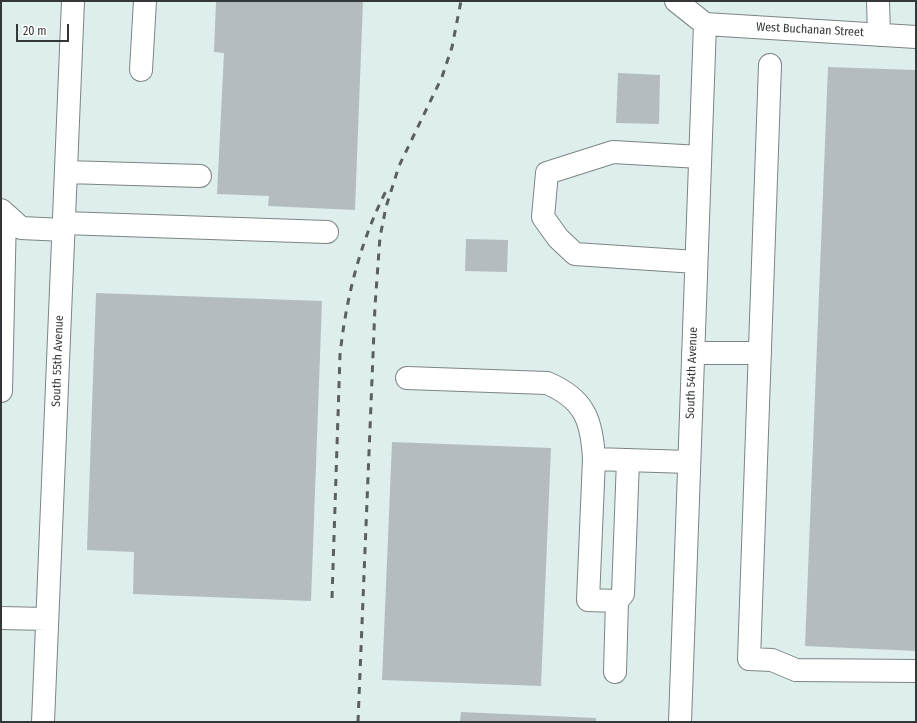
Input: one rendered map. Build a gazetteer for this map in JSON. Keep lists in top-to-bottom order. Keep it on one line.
{"streets":{"street":["West Buchanan Street","South 55th Avenue","South 54th Avenue"]},"crossings":[["West Buchanan Street","South 54th Avenue"]],"scale_bar":"20 m"}
